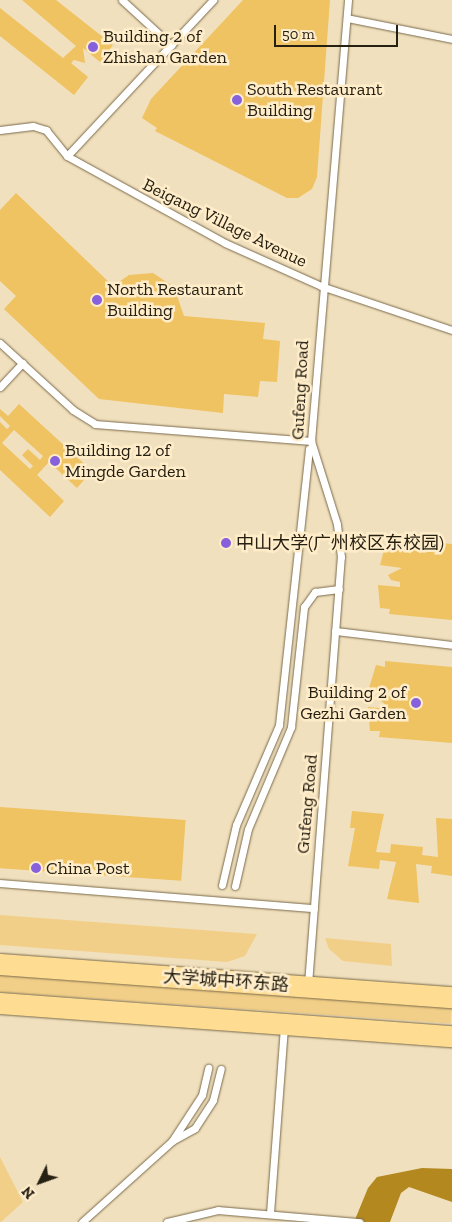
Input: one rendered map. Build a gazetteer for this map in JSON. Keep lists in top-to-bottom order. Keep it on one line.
{"streets":{"main road":["大学城中环东路"],"lane":["Beigang Village Avenue","Gufeng Road"]},"crossings":[["Beigang Village Avenue","Gufeng Road"],["Gufeng Road","大学城中环东路"]],"places":["Building 2 of Zhishan Garden","South Restaurant Building","North Restaurant Building","Building 12 of Mingde Garden","中山大学(广州校区东校园)","Building 2 of Gezhi Garden","China Post"],"scale_bar":"50 m","north":"bottom left"}
